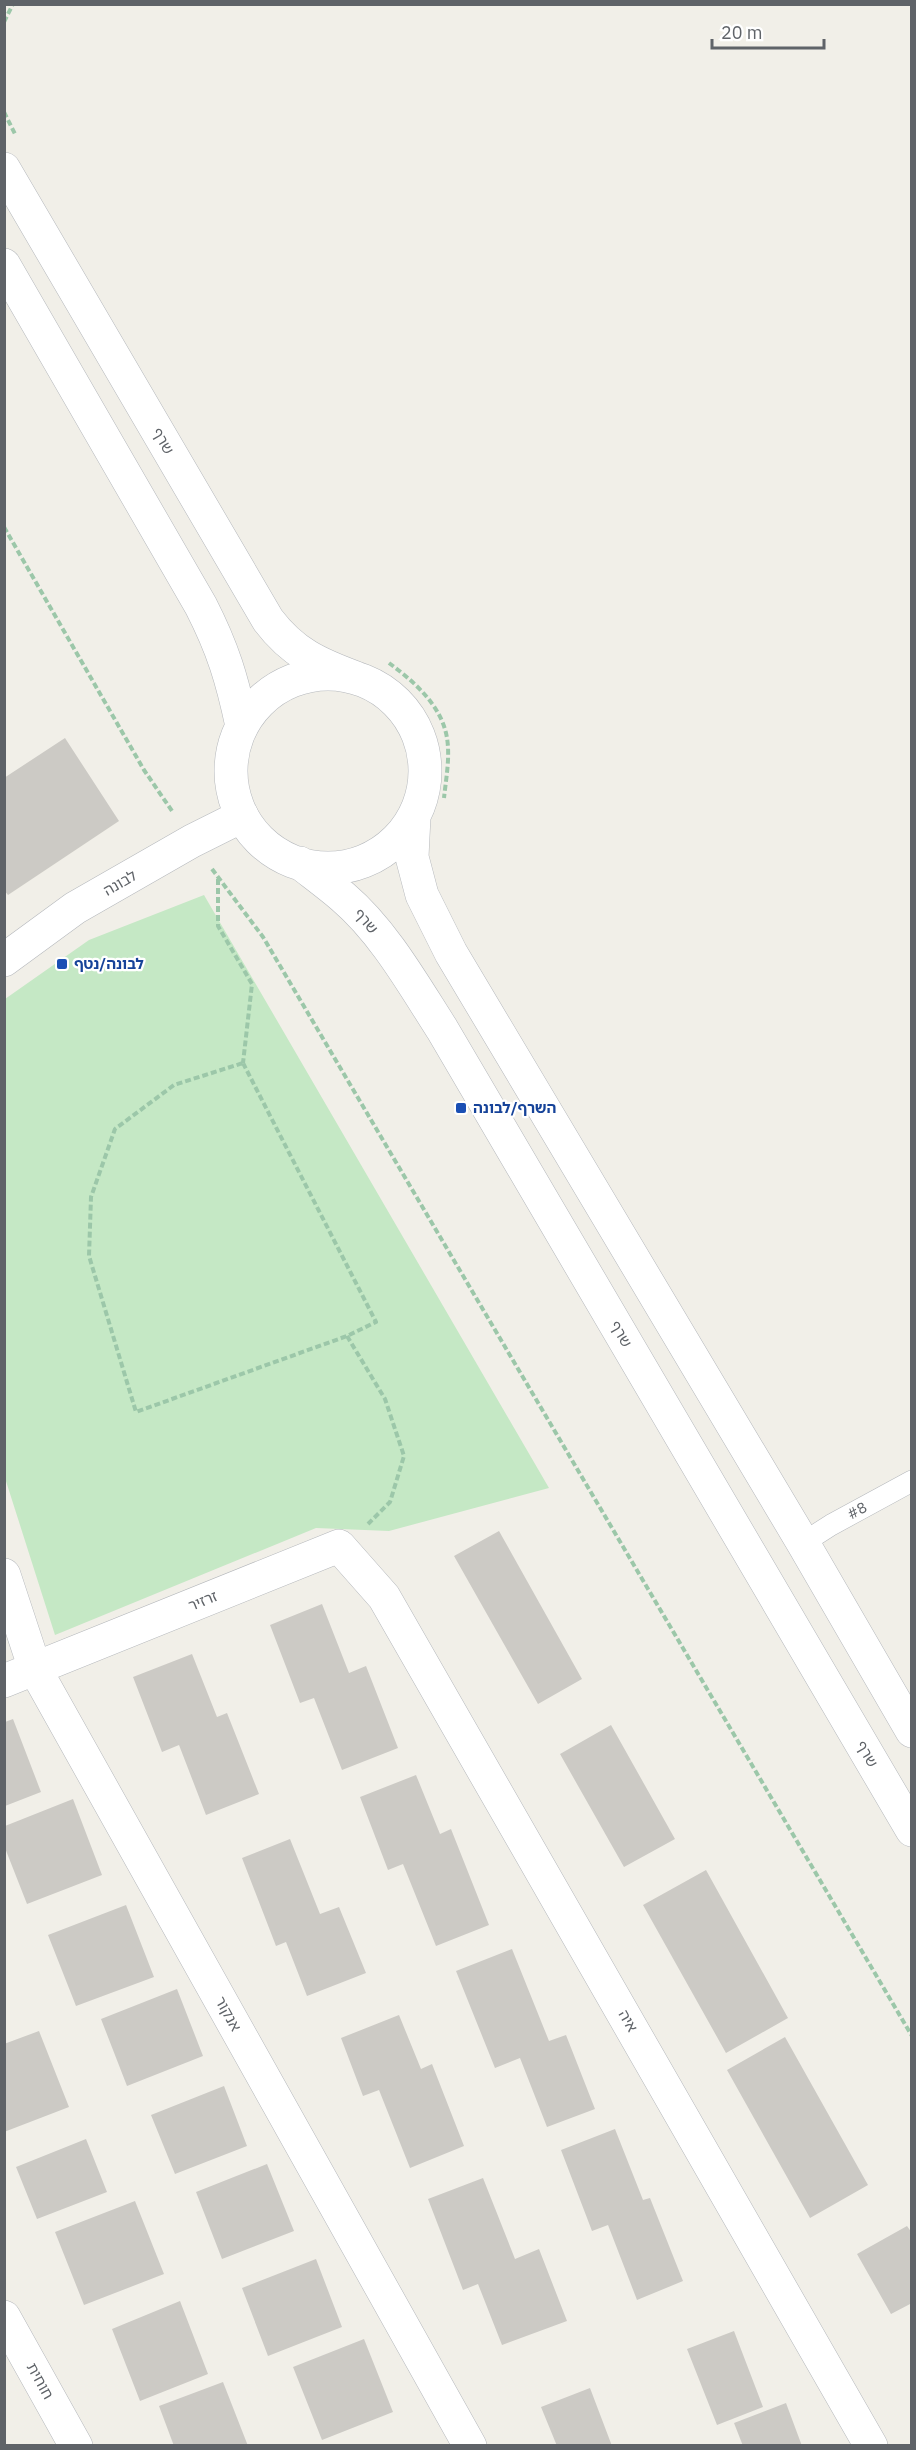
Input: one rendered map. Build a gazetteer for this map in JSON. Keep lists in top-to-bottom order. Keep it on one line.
{"streets":{"street":["שרף","לבונה","זרזיר","אנקור","איה","חוחית"],"lane":["#8"]},"crossings":[["שרף","לבונה"],["זרזיר","אנקור"],["זרזיר","איה"]],"places":{"transit":["לבונה/נטף","השרף/לבונה"]},"scale_bar":"20 m"}
